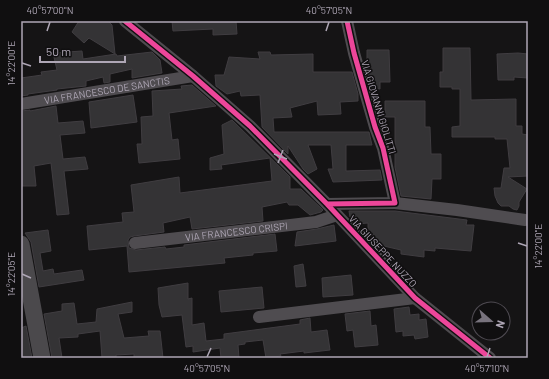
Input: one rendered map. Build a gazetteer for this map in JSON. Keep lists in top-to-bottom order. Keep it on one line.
{"streets":{"street":["VIA FRANCESCO DE SANCTIS","VIA GIOVANNI GIOLITTI","VIA FRANCESCO CRISPI","VIA GIUSEPPE NUZZO"]},"crossings":[["VIA FRANCESCO DE SANCTIS","VIA GIUSEPPE NUZZO"],["VIA FRANCESCO CRISPI","VIA GIUSEPPE NUZZO"]],"scale_bar":"50 m","north":"right","coordinates":["40°57'00\"N","40°57'05\"N","14°22'00\"E","14°22'05\"E","40°57'10\"N"]}
